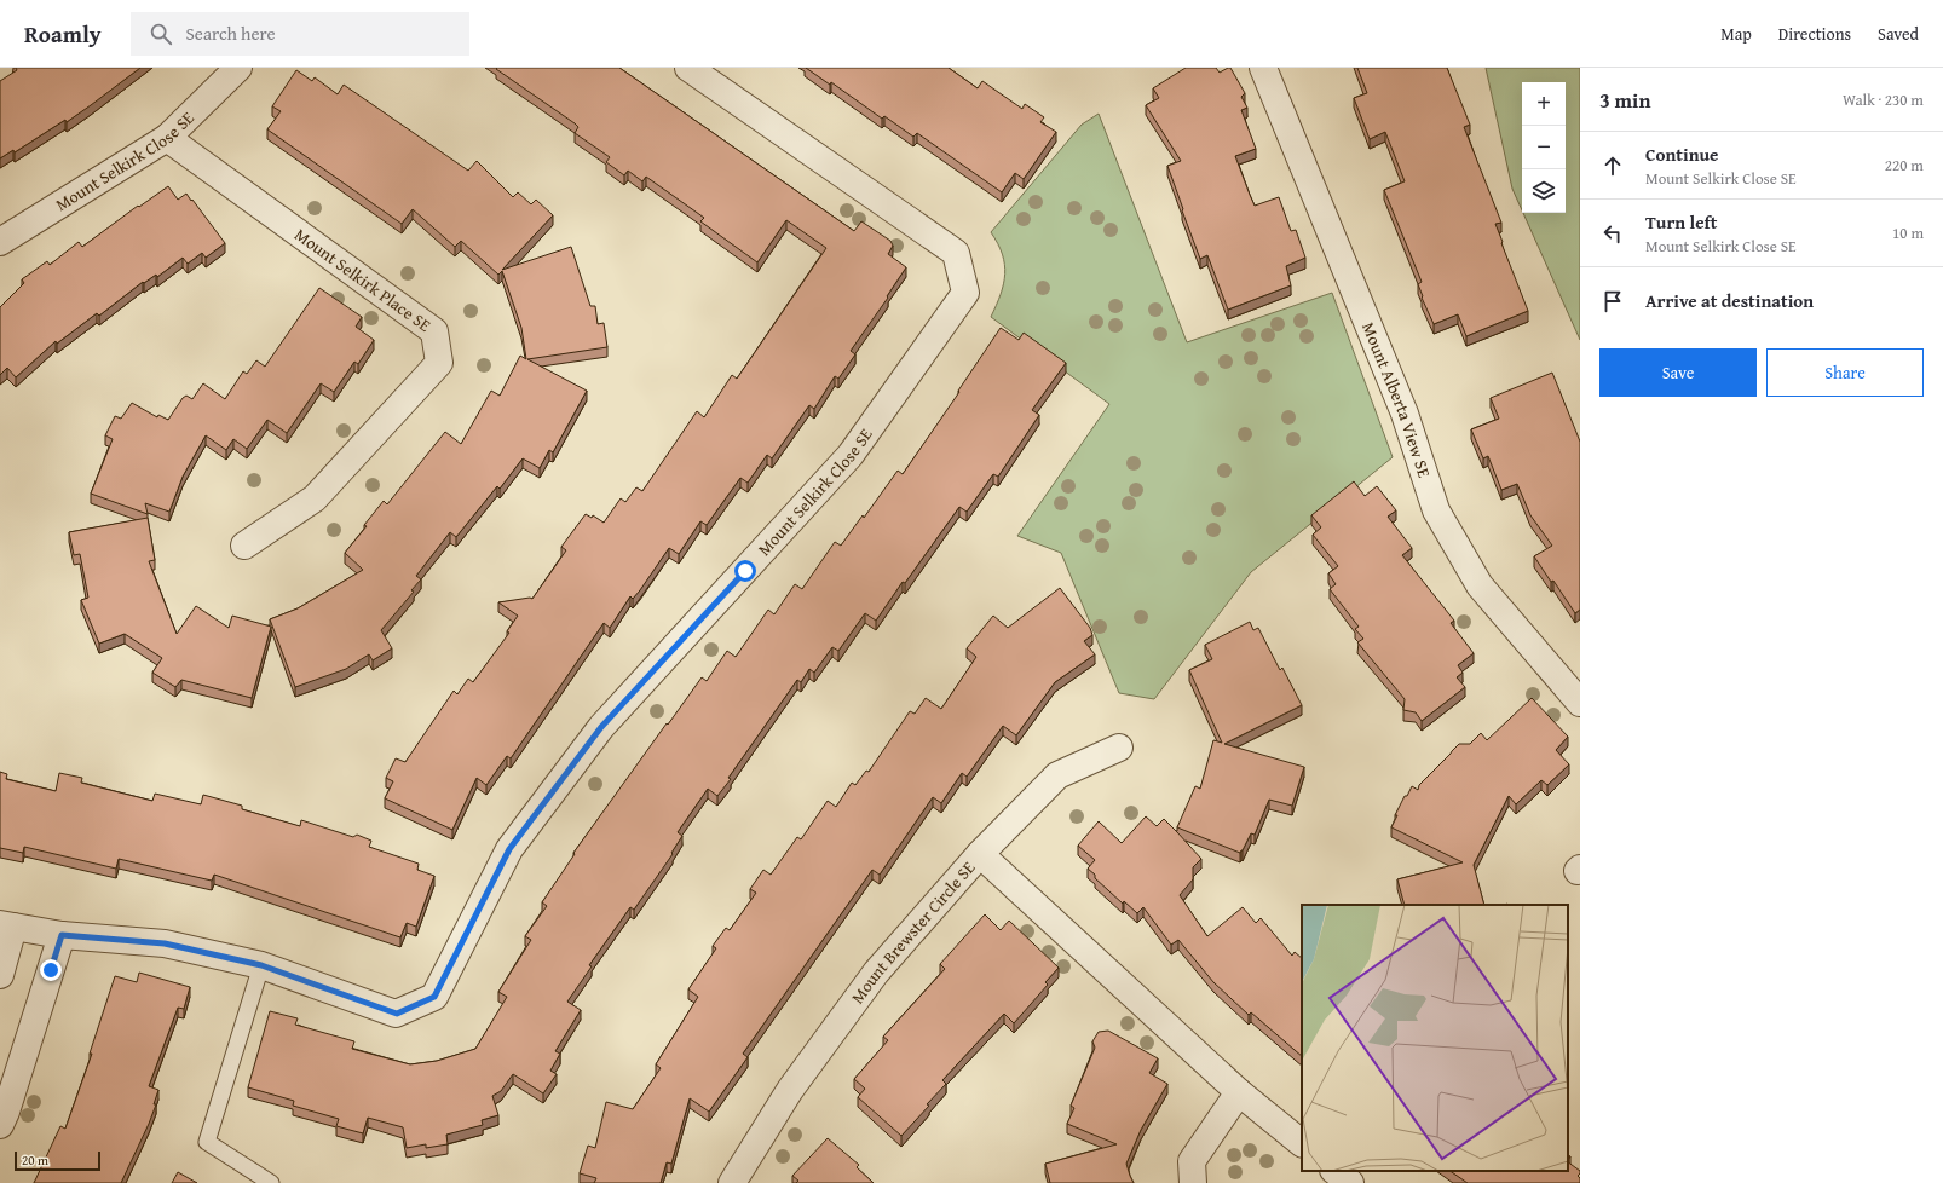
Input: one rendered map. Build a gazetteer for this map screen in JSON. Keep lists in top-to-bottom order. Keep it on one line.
{"streets":{"street":["Mount Selkirk Close SE","Mount Selkirk Place SE","Mount Alberta View SE","Mount Brewster Circle SE"]},"crossings":[["Mount Selkirk Close SE","Mount Selkirk Place SE"]],"scale_bar":"20 m","page":{"header":"Roamly","search":"Search here","nav":["Map","Directions","Saved"],"heading":["3 min","Walk · 230 m"],"map_buttons":["+","−"],"list":[["Continue","Mount Selkirk Close SE","220 m"],["Turn left","Mount Selkirk Close SE","10 m"],"Arrive at destination"],"buttons":["Save","Share"],"scale":"20 m"}}
